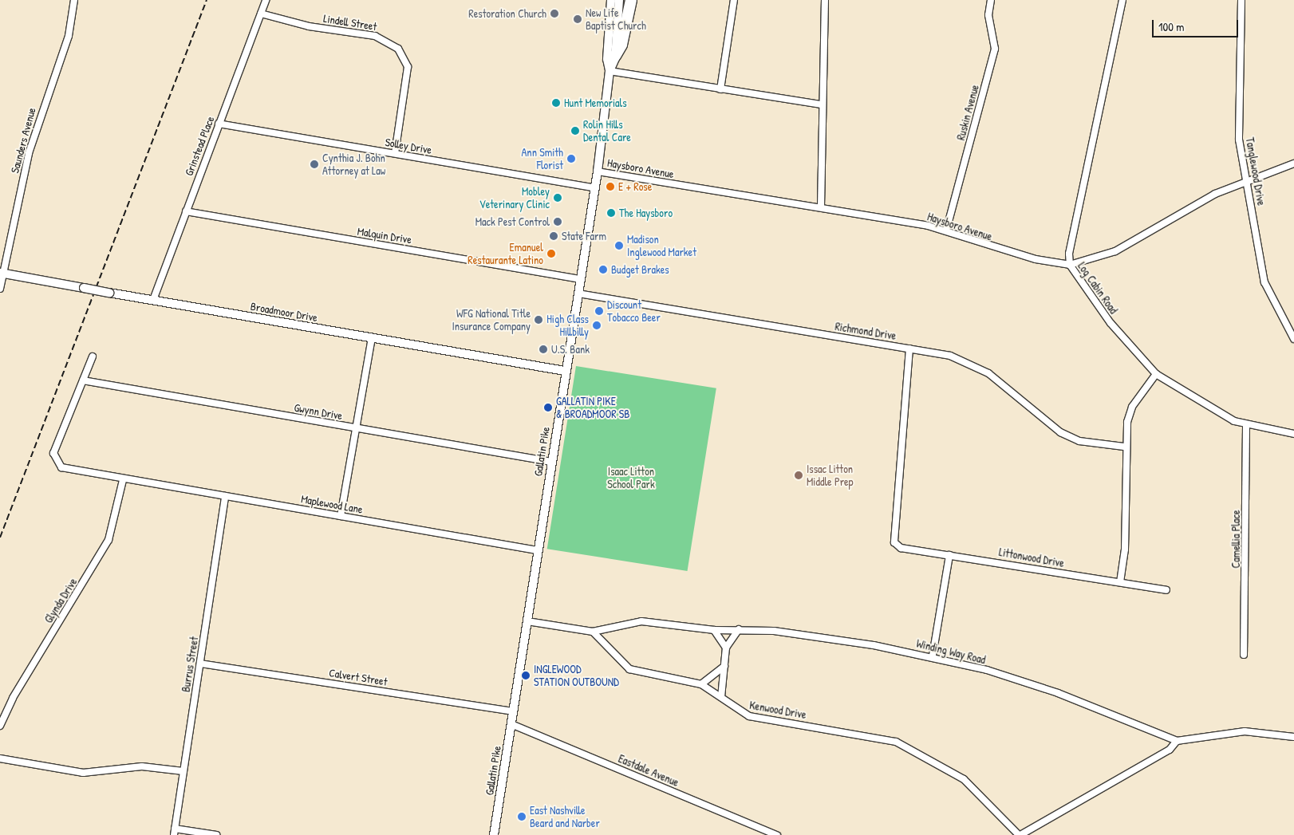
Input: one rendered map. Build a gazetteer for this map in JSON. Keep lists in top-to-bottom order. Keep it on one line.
{"streets":{"main road":["Broadmoor Drive","Gallatin Pike"],"street":["Lindell Street","Ruskin Avenue","Saunders Avenue","Grinstead Place","Solley Drive","Haysboro Avenue","Tanglewood Drive","Malquin Drive","Log Cabin Road","Richmond Drive","Gwynn Drive","Maplewood Lane","Camellia Place","Littonwood Drive","Glynda Drive","Winding Way Road","Burrus Street","Calvert Street","Kenwood Drive","Eastdale Avenue"]},"crossings":[["Lindell Street","Grinstead Place"],["Lindell Street","Solley Drive"],["Ruskin Avenue","Haysboro Avenue"],["Saunders Avenue","Broadmoor Drive"],["Grinstead Place","Solley Drive"],["Grinstead Place","Malquin Drive"],["Grinstead Place","Broadmoor Drive"],["Solley Drive","Gallatin Pike"],["Haysboro Avenue","Tanglewood Drive"],["Haysboro Avenue","Log Cabin Road"],["Haysboro Avenue","Gallatin Pike"],["Malquin Drive","Gallatin Pike"],["Log Cabin Road","Camellia Place"],["Broadmoor Drive","Gallatin Pike"],["Richmond Drive","Gallatin Pike"],["Richmond Drive","Littonwood Drive"],["Gwynn Drive","Gallatin Pike"],["Gwynn Drive","Maplewood Lane"],["Gallatin Pike","Maplewood Lane"],["Gallatin Pike","Calvert Street"],["Gallatin Pike","Eastdale Avenue"],["Maplewood Lane","Glynda Drive"],["Maplewood Lane","Burrus Street"],["Winding Way Road","Kenwood Drive"],["Burrus Street","Calvert Street"]],"parks":["Isaac Litton School Park"],"places":["Restoration Church","New Life Baptist Church","Hunt Memorials","Rolin Hills Dental Care","Ann Smith Florist","Cynthia J. Bohn Attorney at Law","E + Rose","Mobley Veterinary Clinic","The Haysboro","Mack Pest Control","State Farm","Madison Inglewood Market","Emanuel Restaurante Latino","Budget Brakes","Discount Tobacco Beer","WFG National Title Insurance Company","High Class Hillbilly","U.S. Bank","GALLATIN PIKE & BROADMOOR SB","Issac Litton Middle Prep","INGLEWOOD STATION OUTBOUND","East Nashville Beard and Narber"],"scale_bar":"100 m"}
